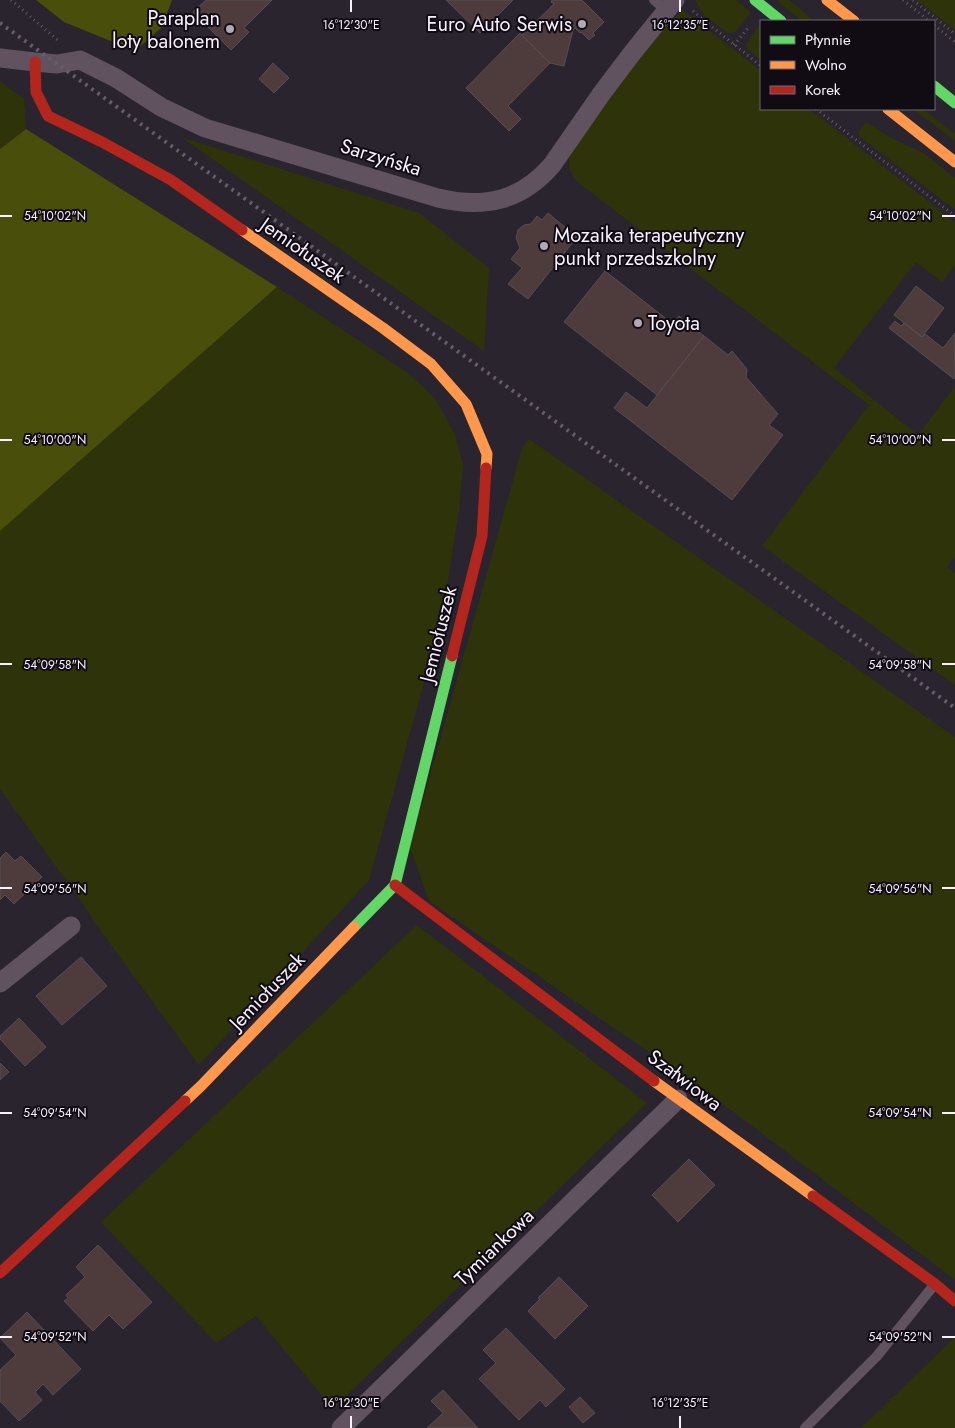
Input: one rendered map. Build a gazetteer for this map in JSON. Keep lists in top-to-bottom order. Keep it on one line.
{"streets":{"street":["Sarzyńska","Jemiołuszek","Szałwiowa","Tymiankowa"]},"crossings":[["Jemiołuszek","Szałwiowa"],["Szałwiowa","Tymiankowa"]],"places":["Euro Auto Serwis","Paraplan loty balonem","Mozaika terapeutyczny punkt przedszkolny","Toyota"],"legend":["Płynnie","Wolno","Korek"],"coordinates":["16°12'30\"E","16°12'35\"E","54°10'02\"N","54°10'00\"N","54°09'58\"N","54°09'56\"N","54°09'54\"N","54°09'52\"N"]}
